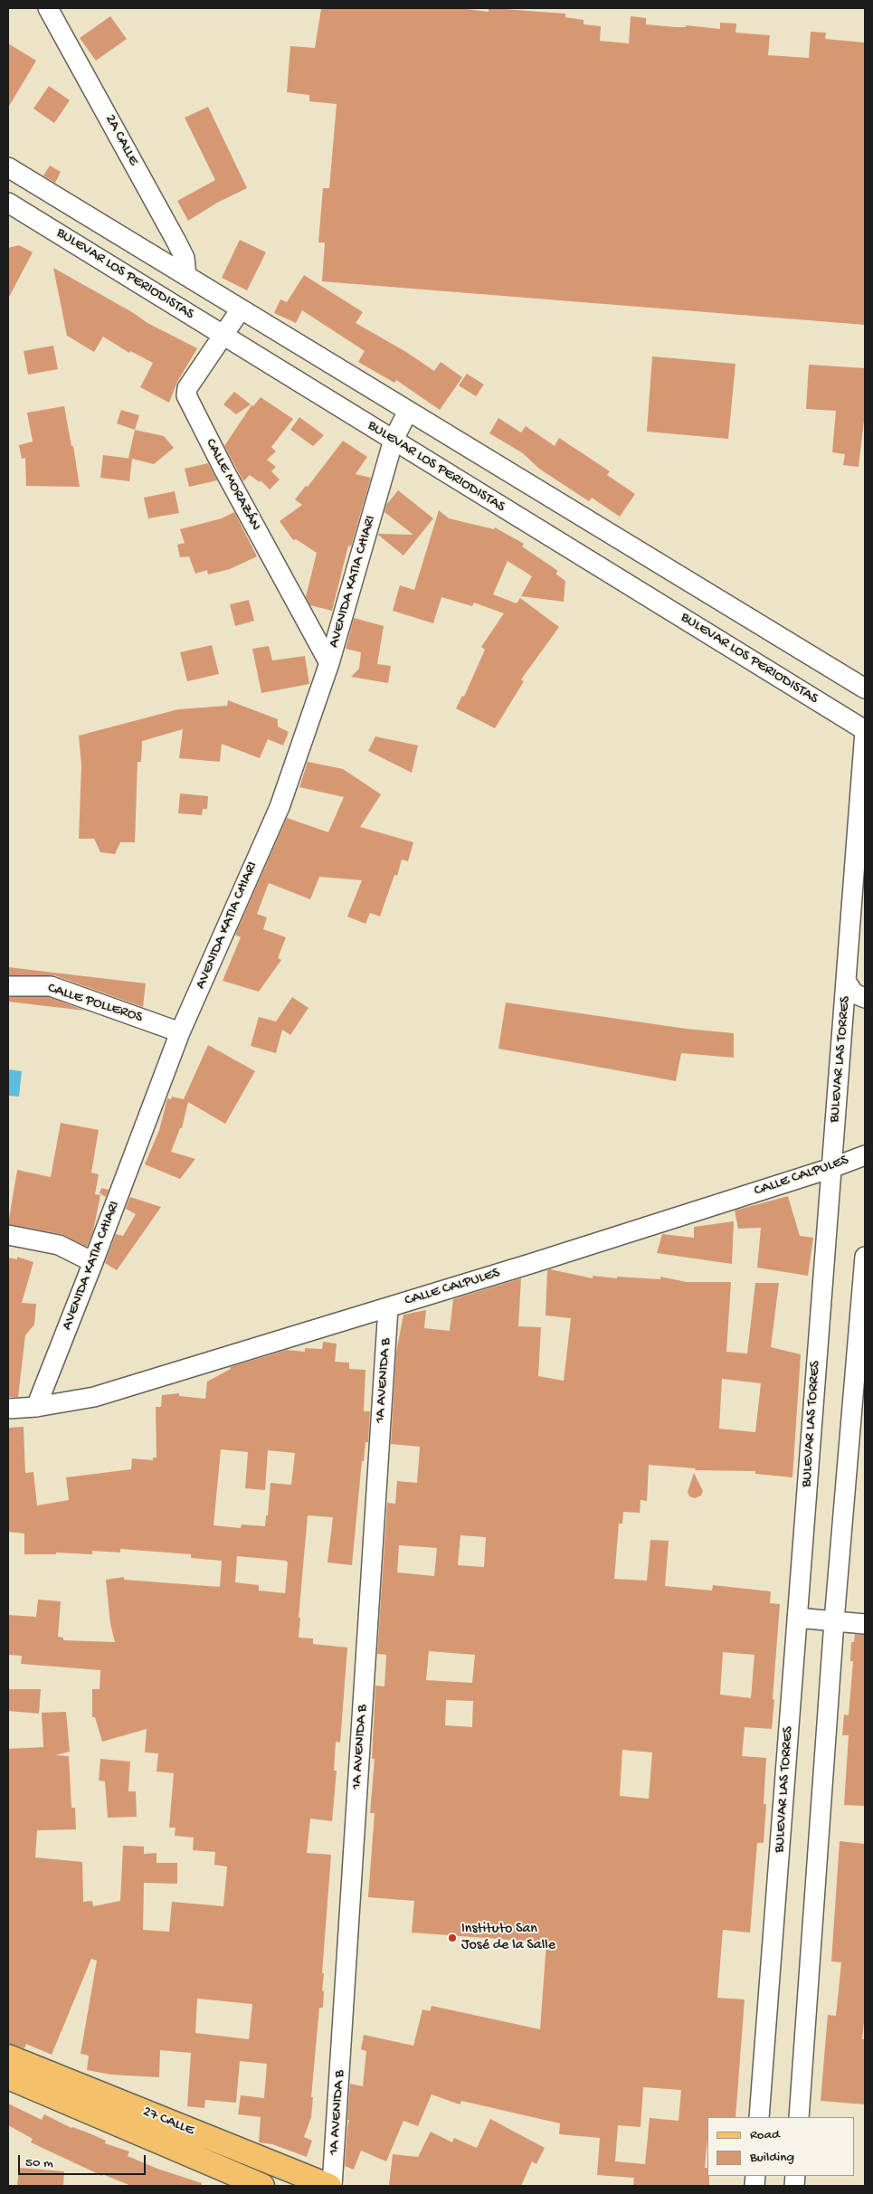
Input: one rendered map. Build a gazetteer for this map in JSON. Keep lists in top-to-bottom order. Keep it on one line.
{"streets":{"main road":["27 CALLE"],"street":["2A CALLE","BULEVAR LOS PERIODISTAS","CALLE MORAZÁN","AVENIDA KATIA CHIARI","CALLE POLLEROS","BULEVAR LAS TORRES","CALLE CALPULES","1A AVENIDA B"]},"crossings":[["2A CALLE","BULEVAR LOS PERIODISTAS"],["BULEVAR LOS PERIODISTAS","CALLE MORAZÁN"],["BULEVAR LOS PERIODISTAS","AVENIDA KATIA CHIARI"],["BULEVAR LOS PERIODISTAS","BULEVAR LAS TORRES"],["CALLE MORAZÁN","AVENIDA KATIA CHIARI"],["AVENIDA KATIA CHIARI","CALLE POLLEROS"],["AVENIDA KATIA CHIARI","CALLE CALPULES"],["BULEVAR LAS TORRES","CALLE CALPULES"],["CALLE CALPULES","1A AVENIDA B"],["1A AVENIDA B","27 CALLE"]],"places":["Instituto San José de la Salle"],"legend":["Road","Building"],"scale_bar":"50 m"}
